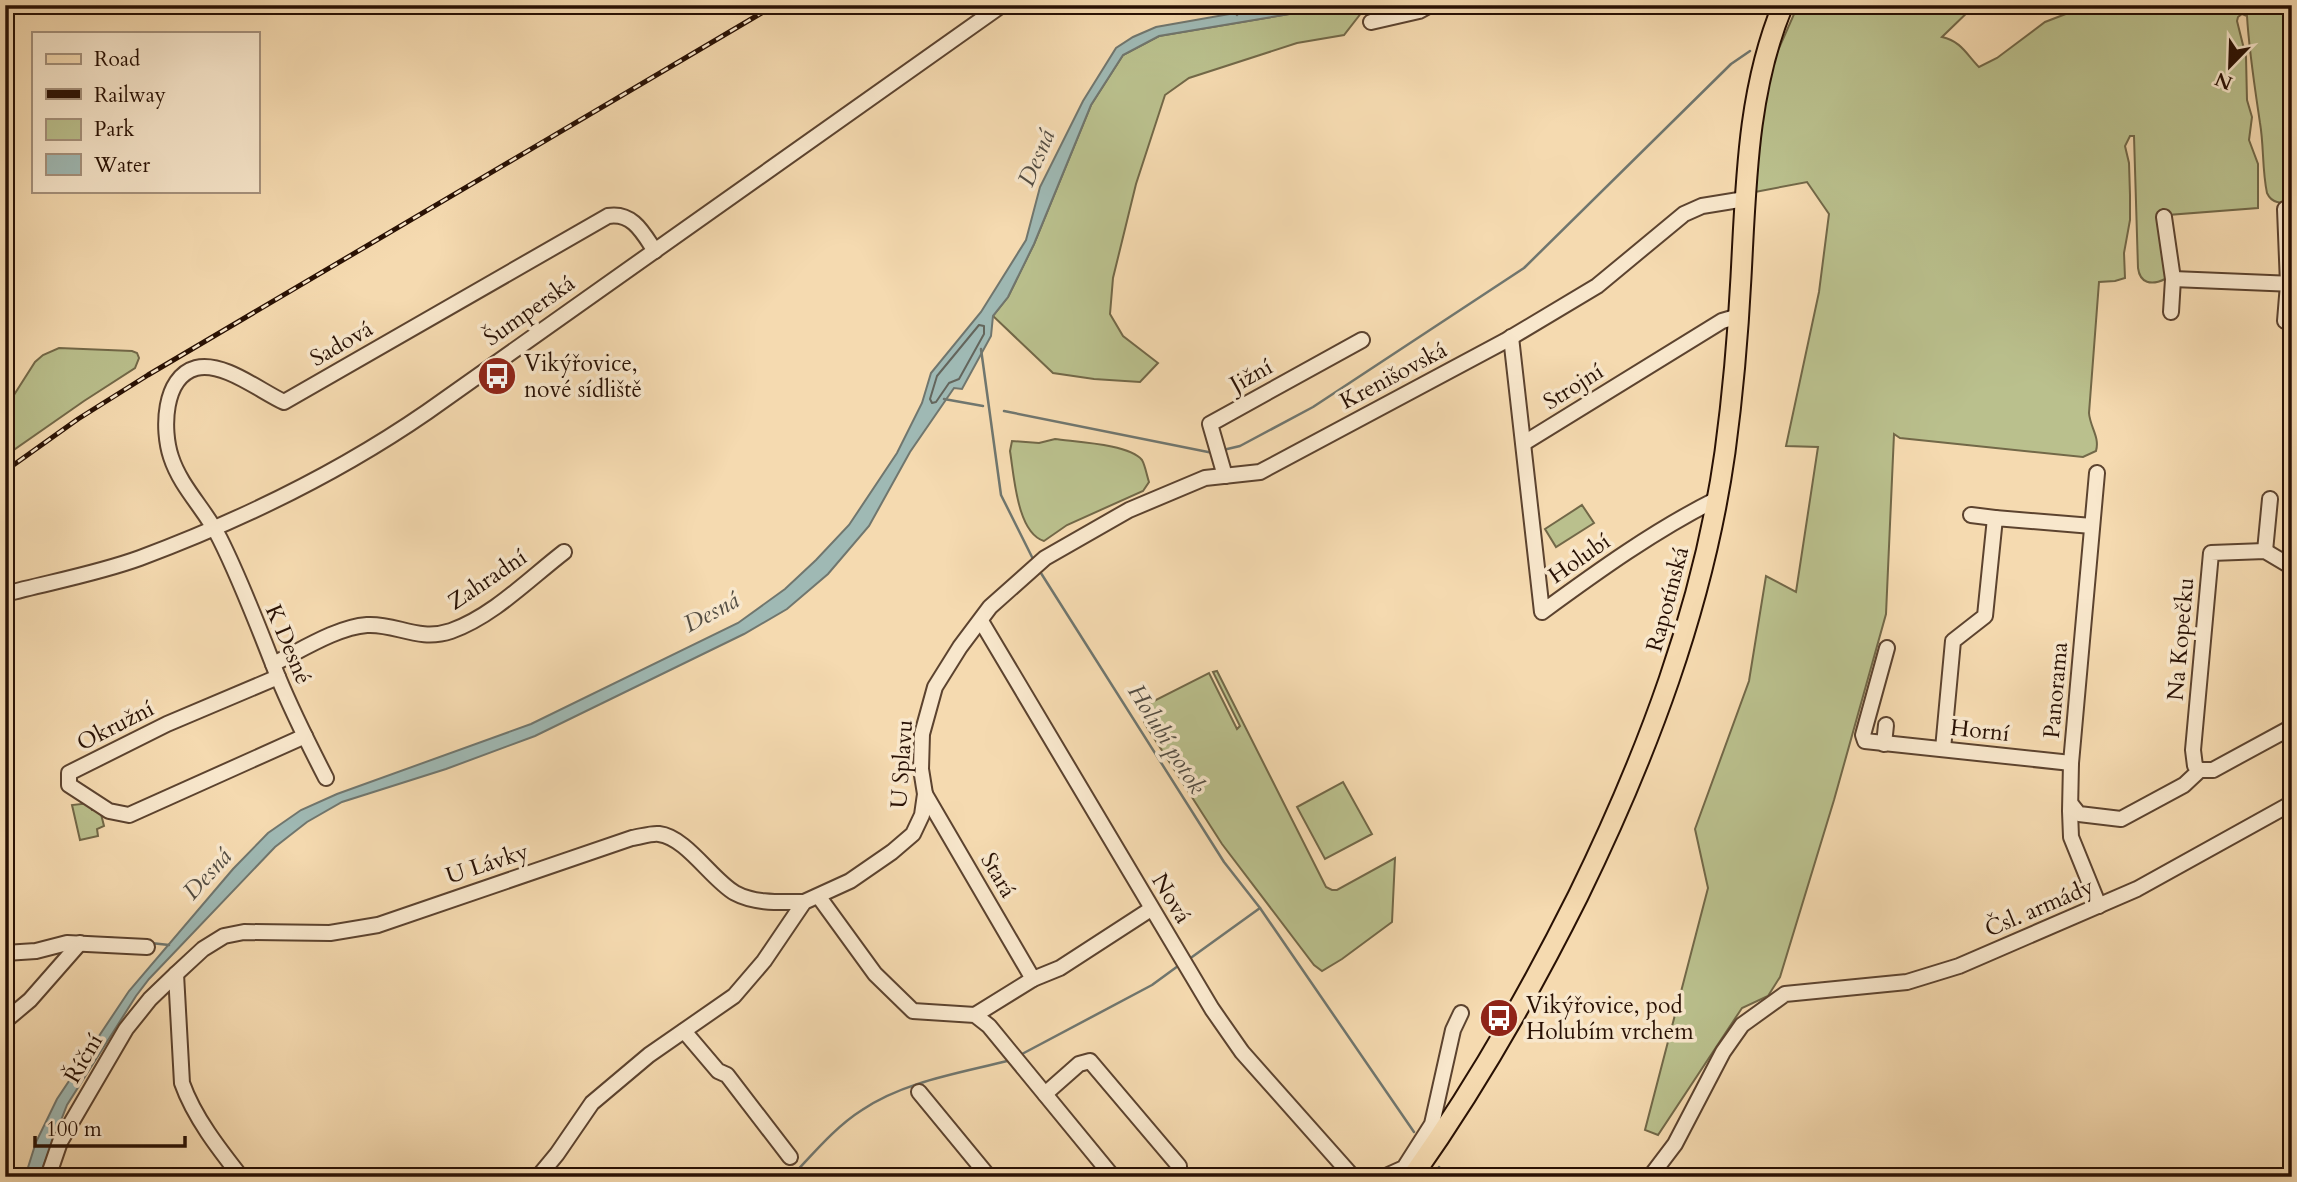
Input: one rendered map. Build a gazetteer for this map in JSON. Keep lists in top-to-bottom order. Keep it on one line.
{"streets":{"main road":["Rapotínská"],"street":["Šumperská","Sadová","Jižní","Krenišovská","Strojní","Holubí","Zahradní","Na Kopečku","K Desné","Panorama","Okružní","Horní","U Splavu","U Lávky","Stará","Nová","Čsl. armády","Říční"]},"crossings":[["Šumperská","Sadová"],["Šumperská","K Desné"],["Sadová","K Desné"],["Jižní","Krenišovská"],["Krenišovská","Strojní"],["Krenišovská","Rapotínská"],["Krenišovská","U Splavu"],["Strojní","Holubí"],["Strojní","Rapotínská"],["Holubí","Rapotínská"],["Zahradní","K Desné"],["Zahradní","Okružní"],["K Desné","Okružní"],["Panorama","Horní"],["Panorama","Čsl. armády"],["U Splavu","U Lávky"],["U Splavu","Stará"],["U Splavu","Nová"],["U Lávky","Říční"]],"water":["Desná","Holubí potok"],"places":{"bus stop":["Vikýřovice, nové sídliště","Vikýřovice, pod Holubím vrchem"]},"legend":["Road","Railway","Park","Water"],"scale_bar":"100 m","north":"bottom left"}
